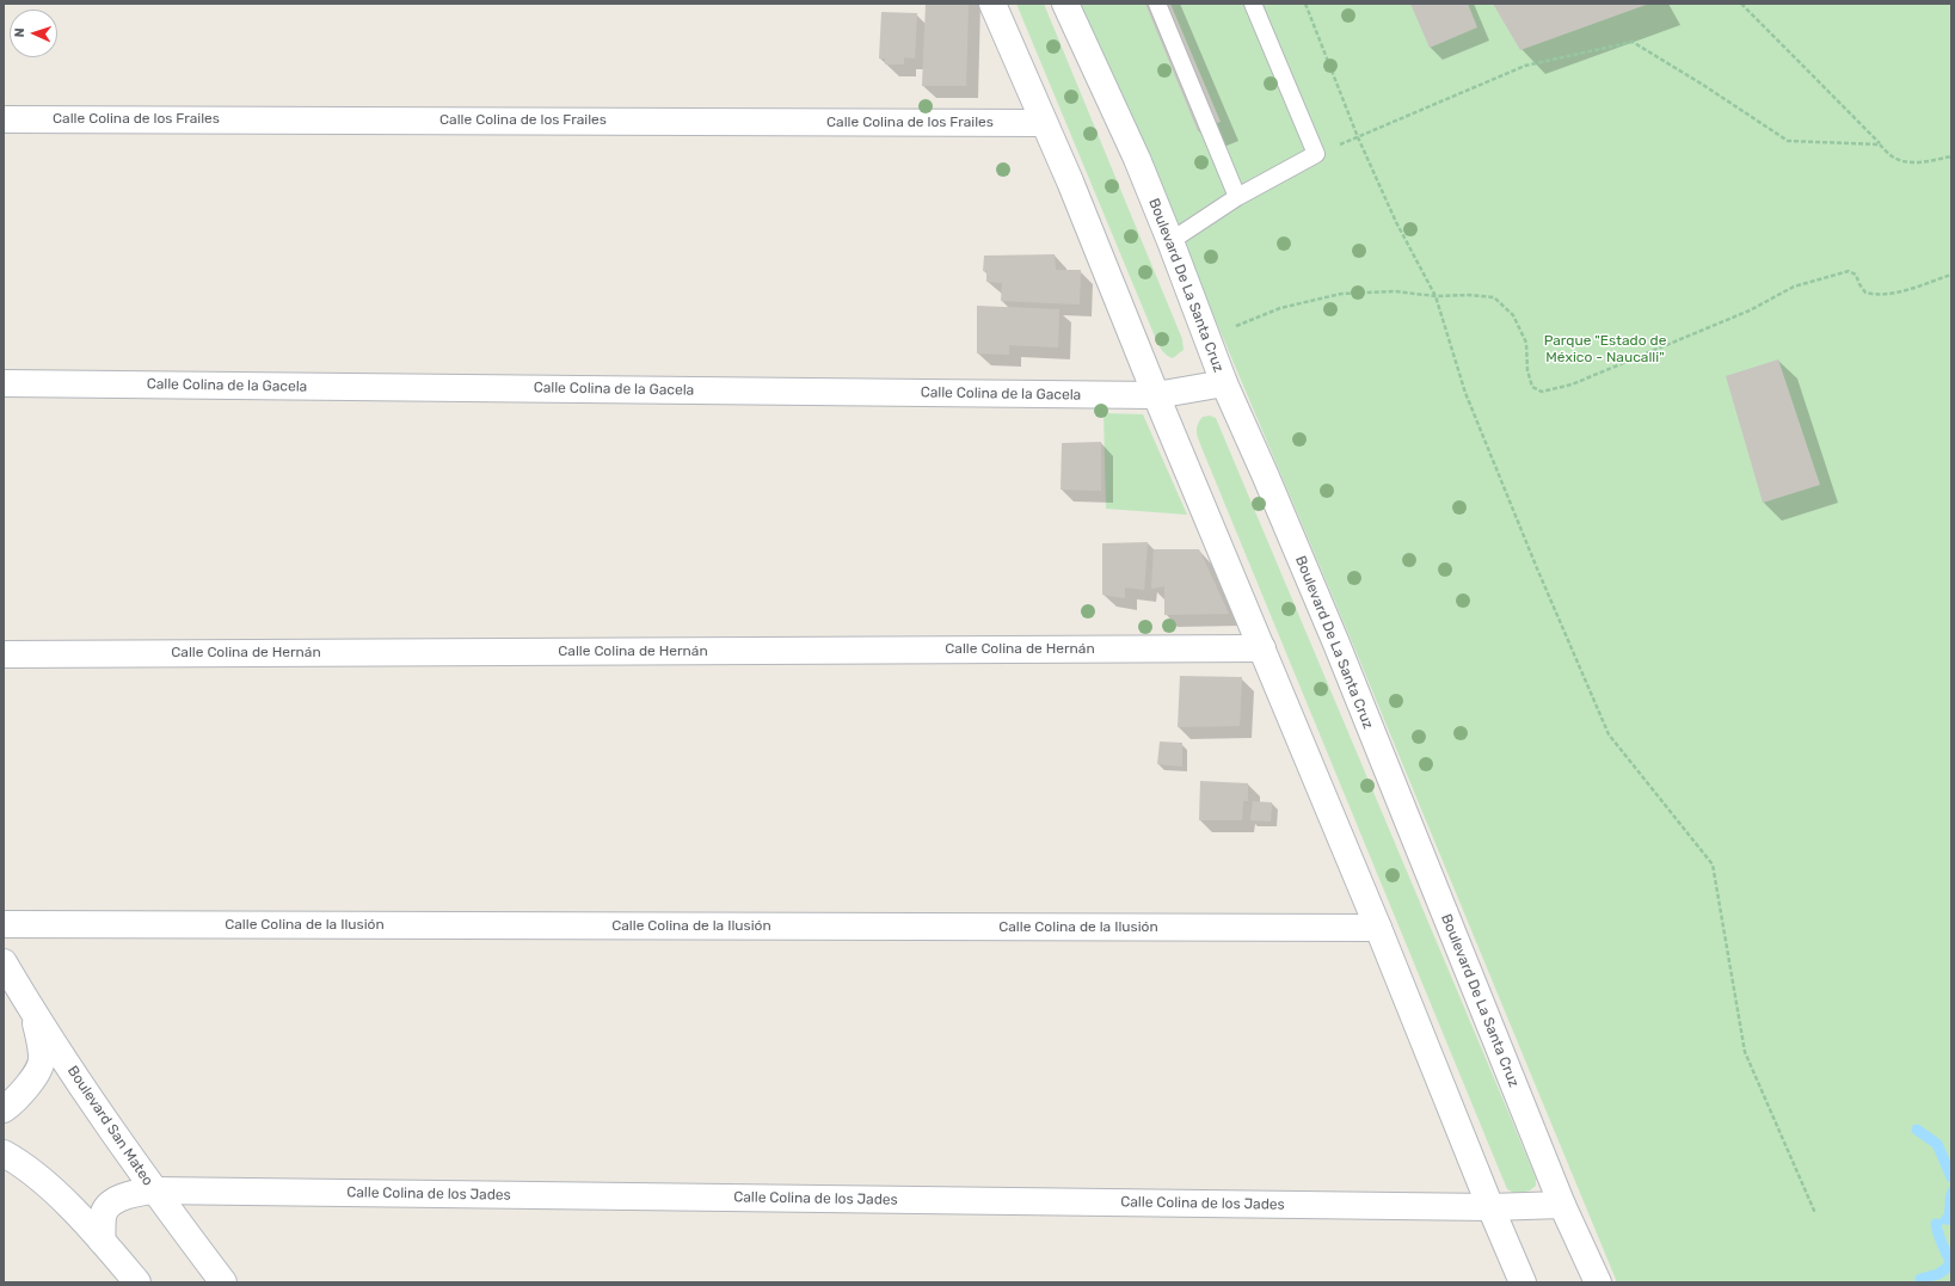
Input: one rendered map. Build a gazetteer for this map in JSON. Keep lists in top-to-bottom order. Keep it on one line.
{"streets":{"street":["Calle Colina de los Frailes","Boulevard De La Santa Cruz","Calle Colina de la Gacela","Calle Colina de Hernán","Calle Colina de la Ilusión","Boulevard San Mateo","Calle Colina de los Jades"]},"crossings":[["Boulevard De La Santa Cruz","Calle Colina de la Gacela"],["Boulevard De La Santa Cruz","Calle Colina de los Jades"],["Boulevard San Mateo","Calle Colina de los Jades"]],"parks":["Parque \"Estado de México - Naucalli\""],"north":"left"}
